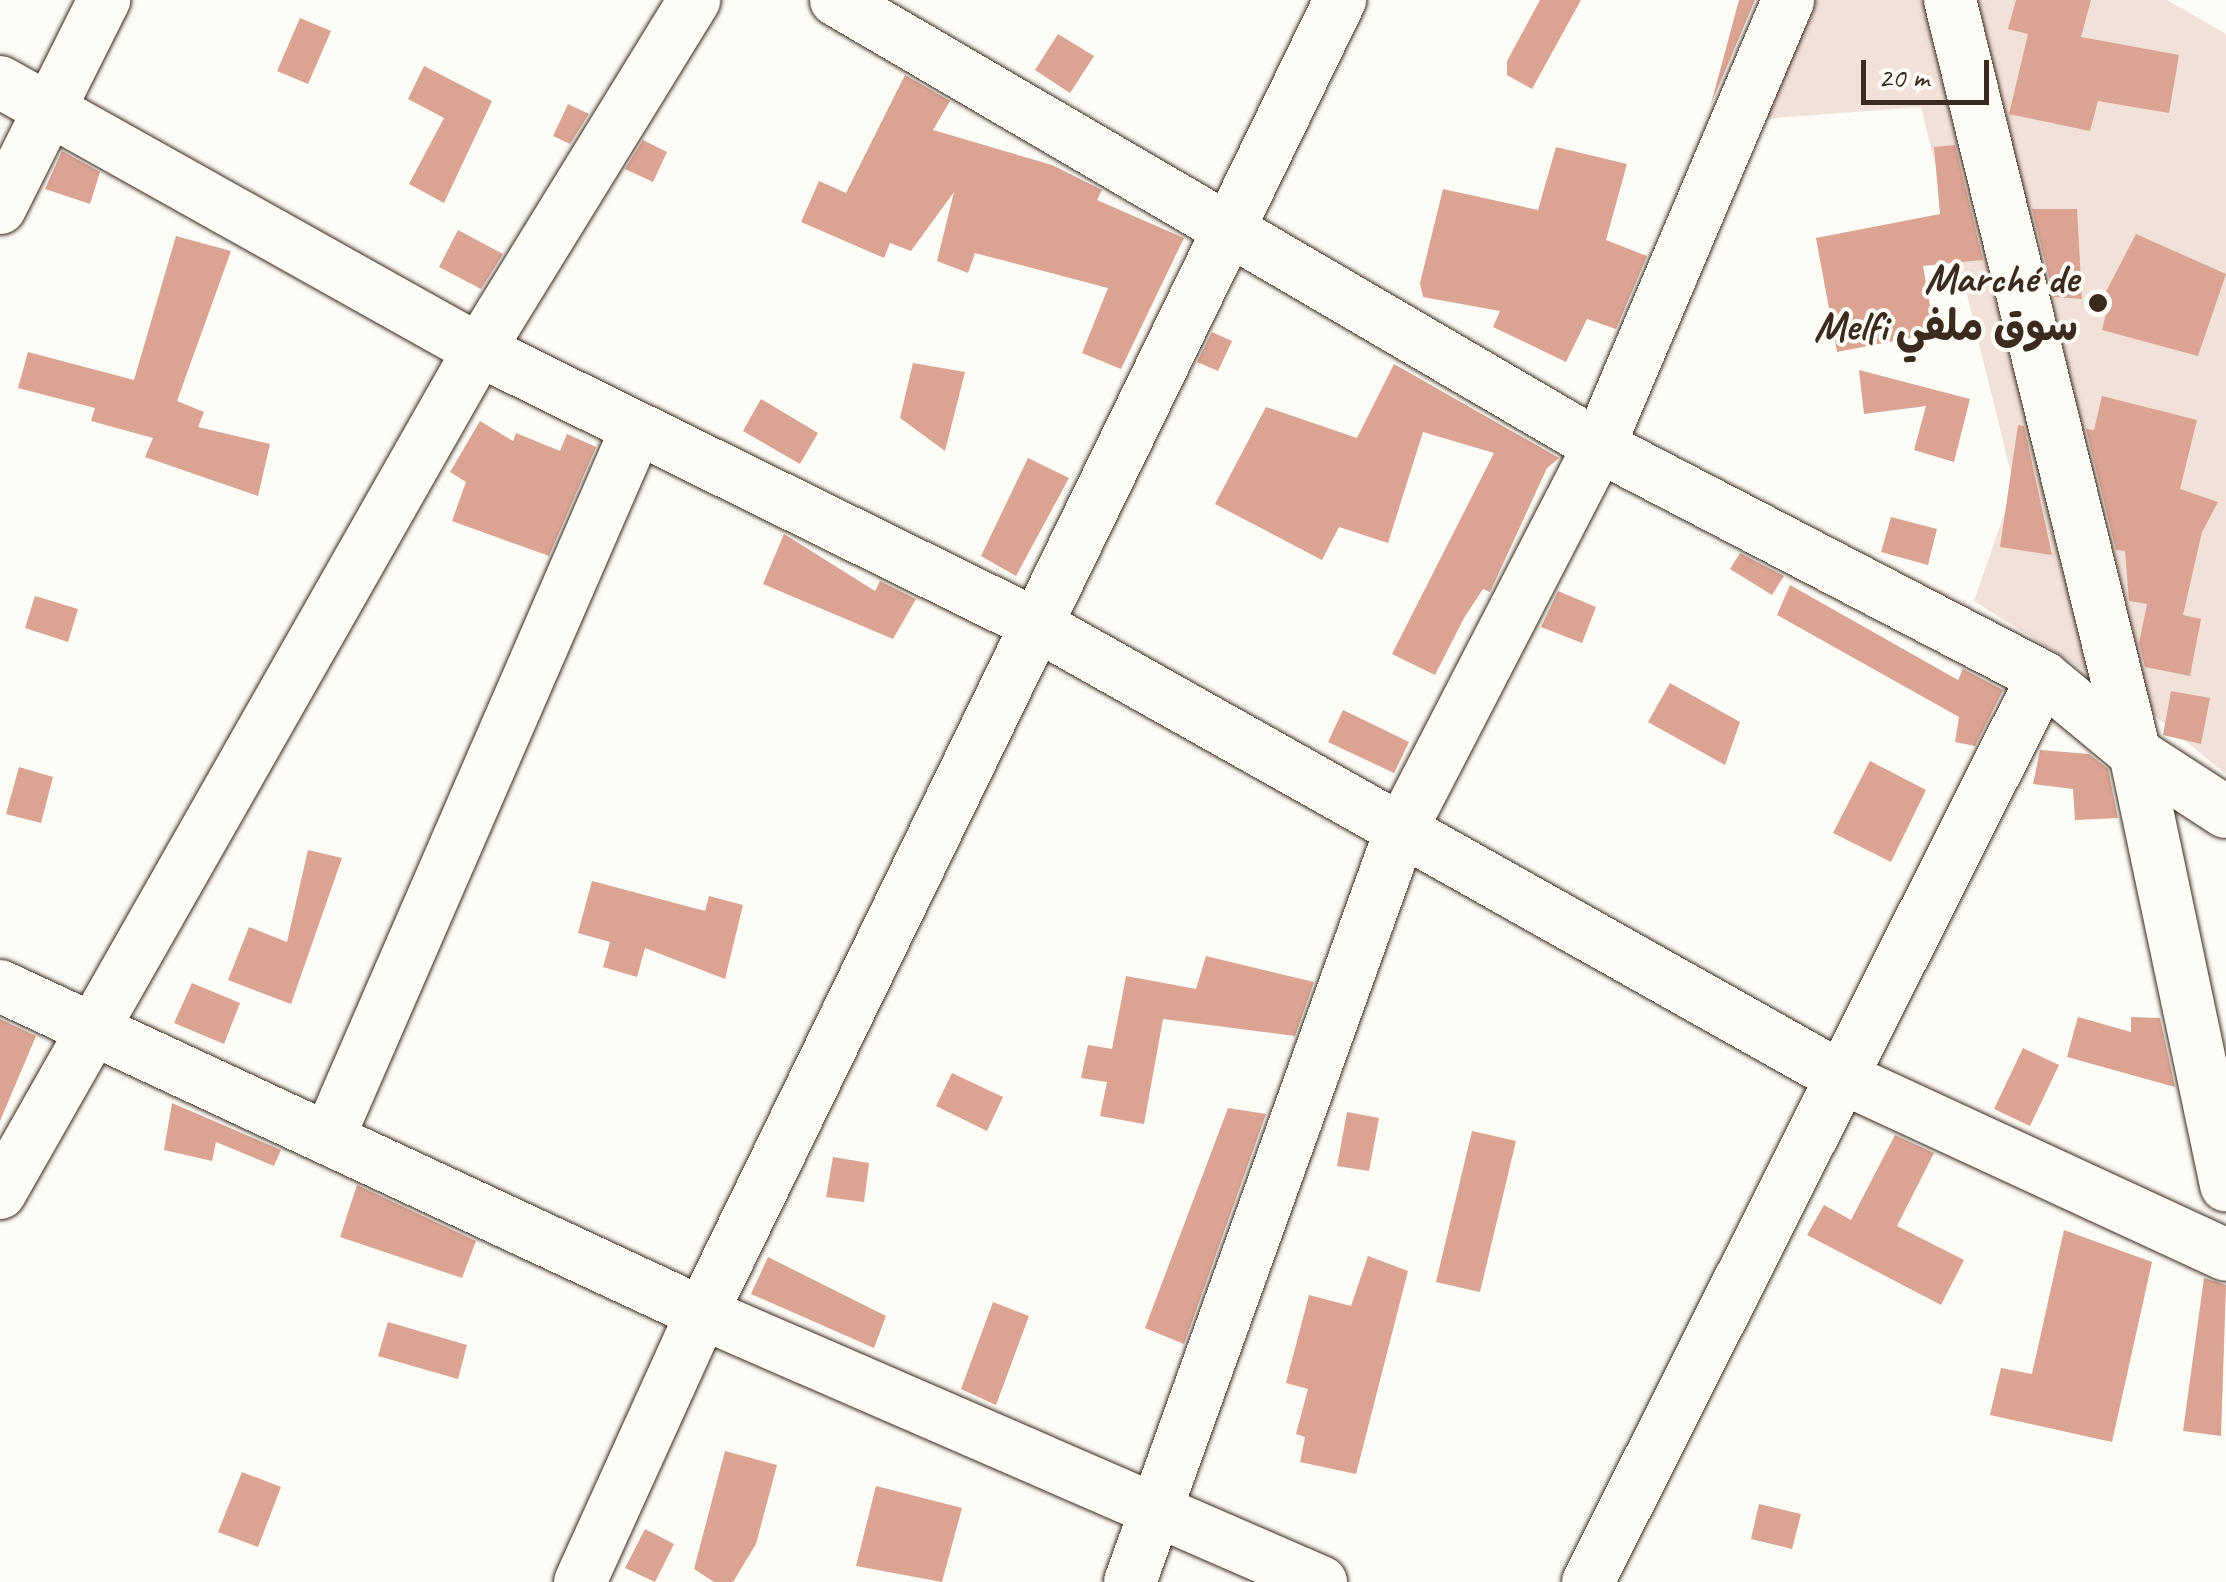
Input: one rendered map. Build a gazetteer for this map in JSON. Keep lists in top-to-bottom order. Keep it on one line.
{"places":["Marché de Melfi سوق ملفي"],"scale_bar":"20 m"}
